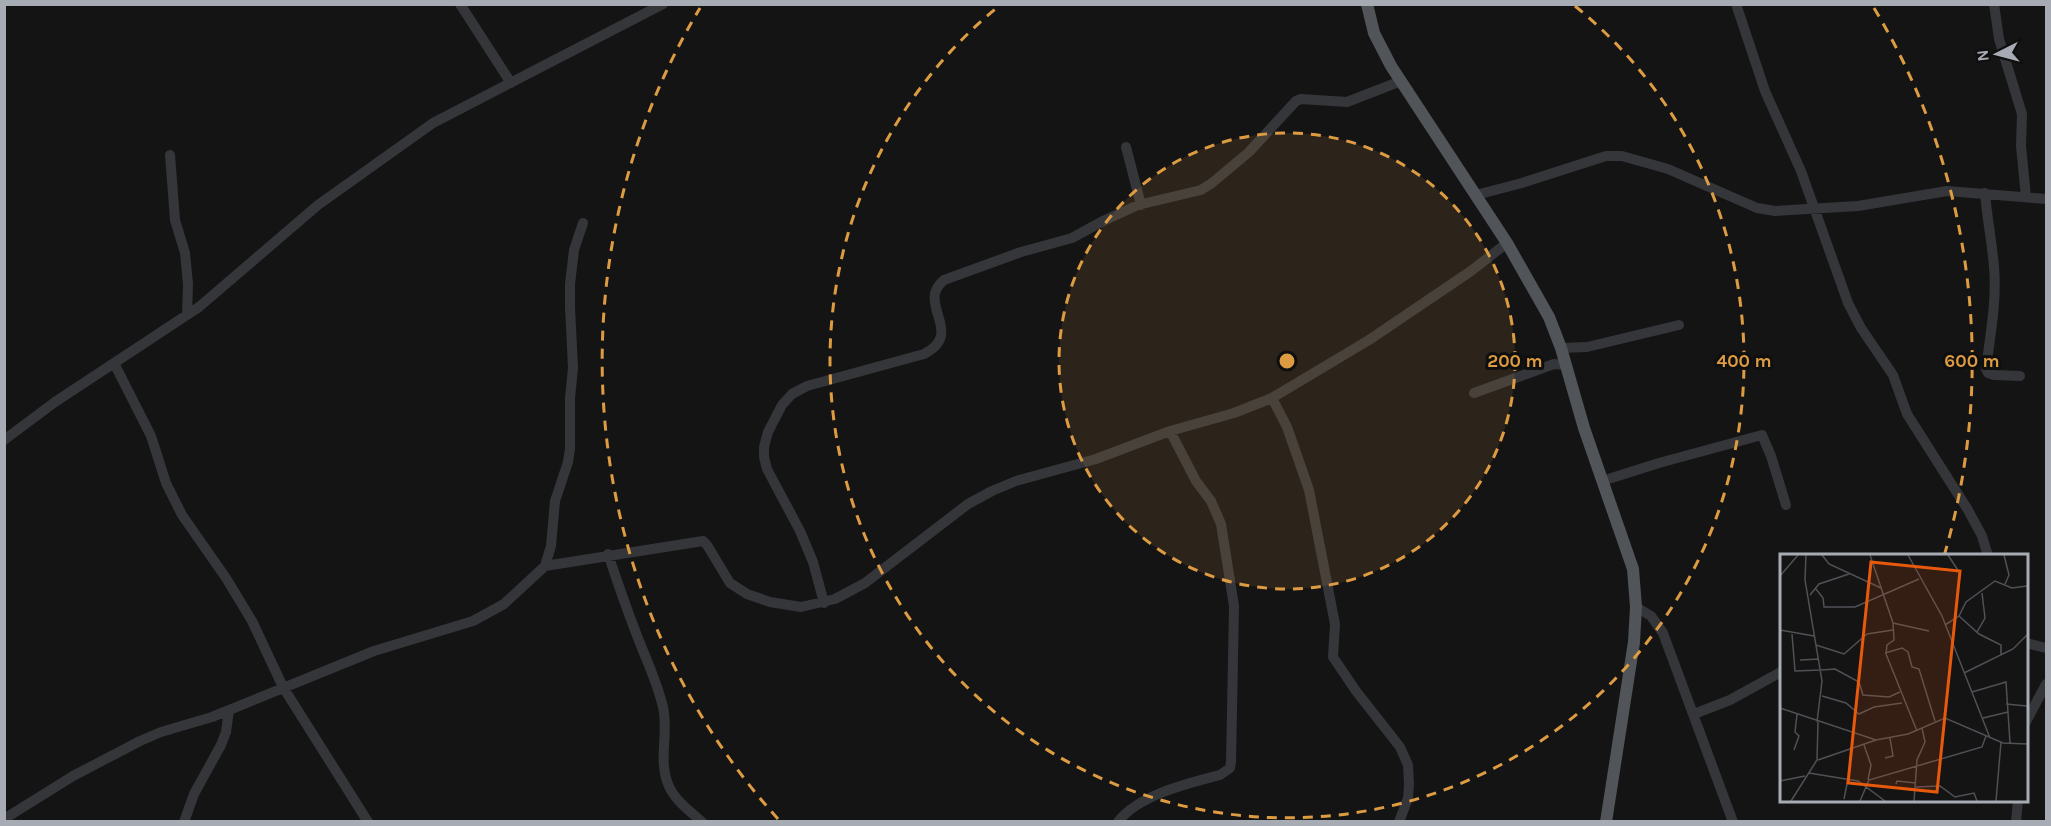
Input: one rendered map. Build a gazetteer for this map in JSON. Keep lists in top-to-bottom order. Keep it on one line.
{"north":"left","rings":["200 m","400 m","600 m"]}
